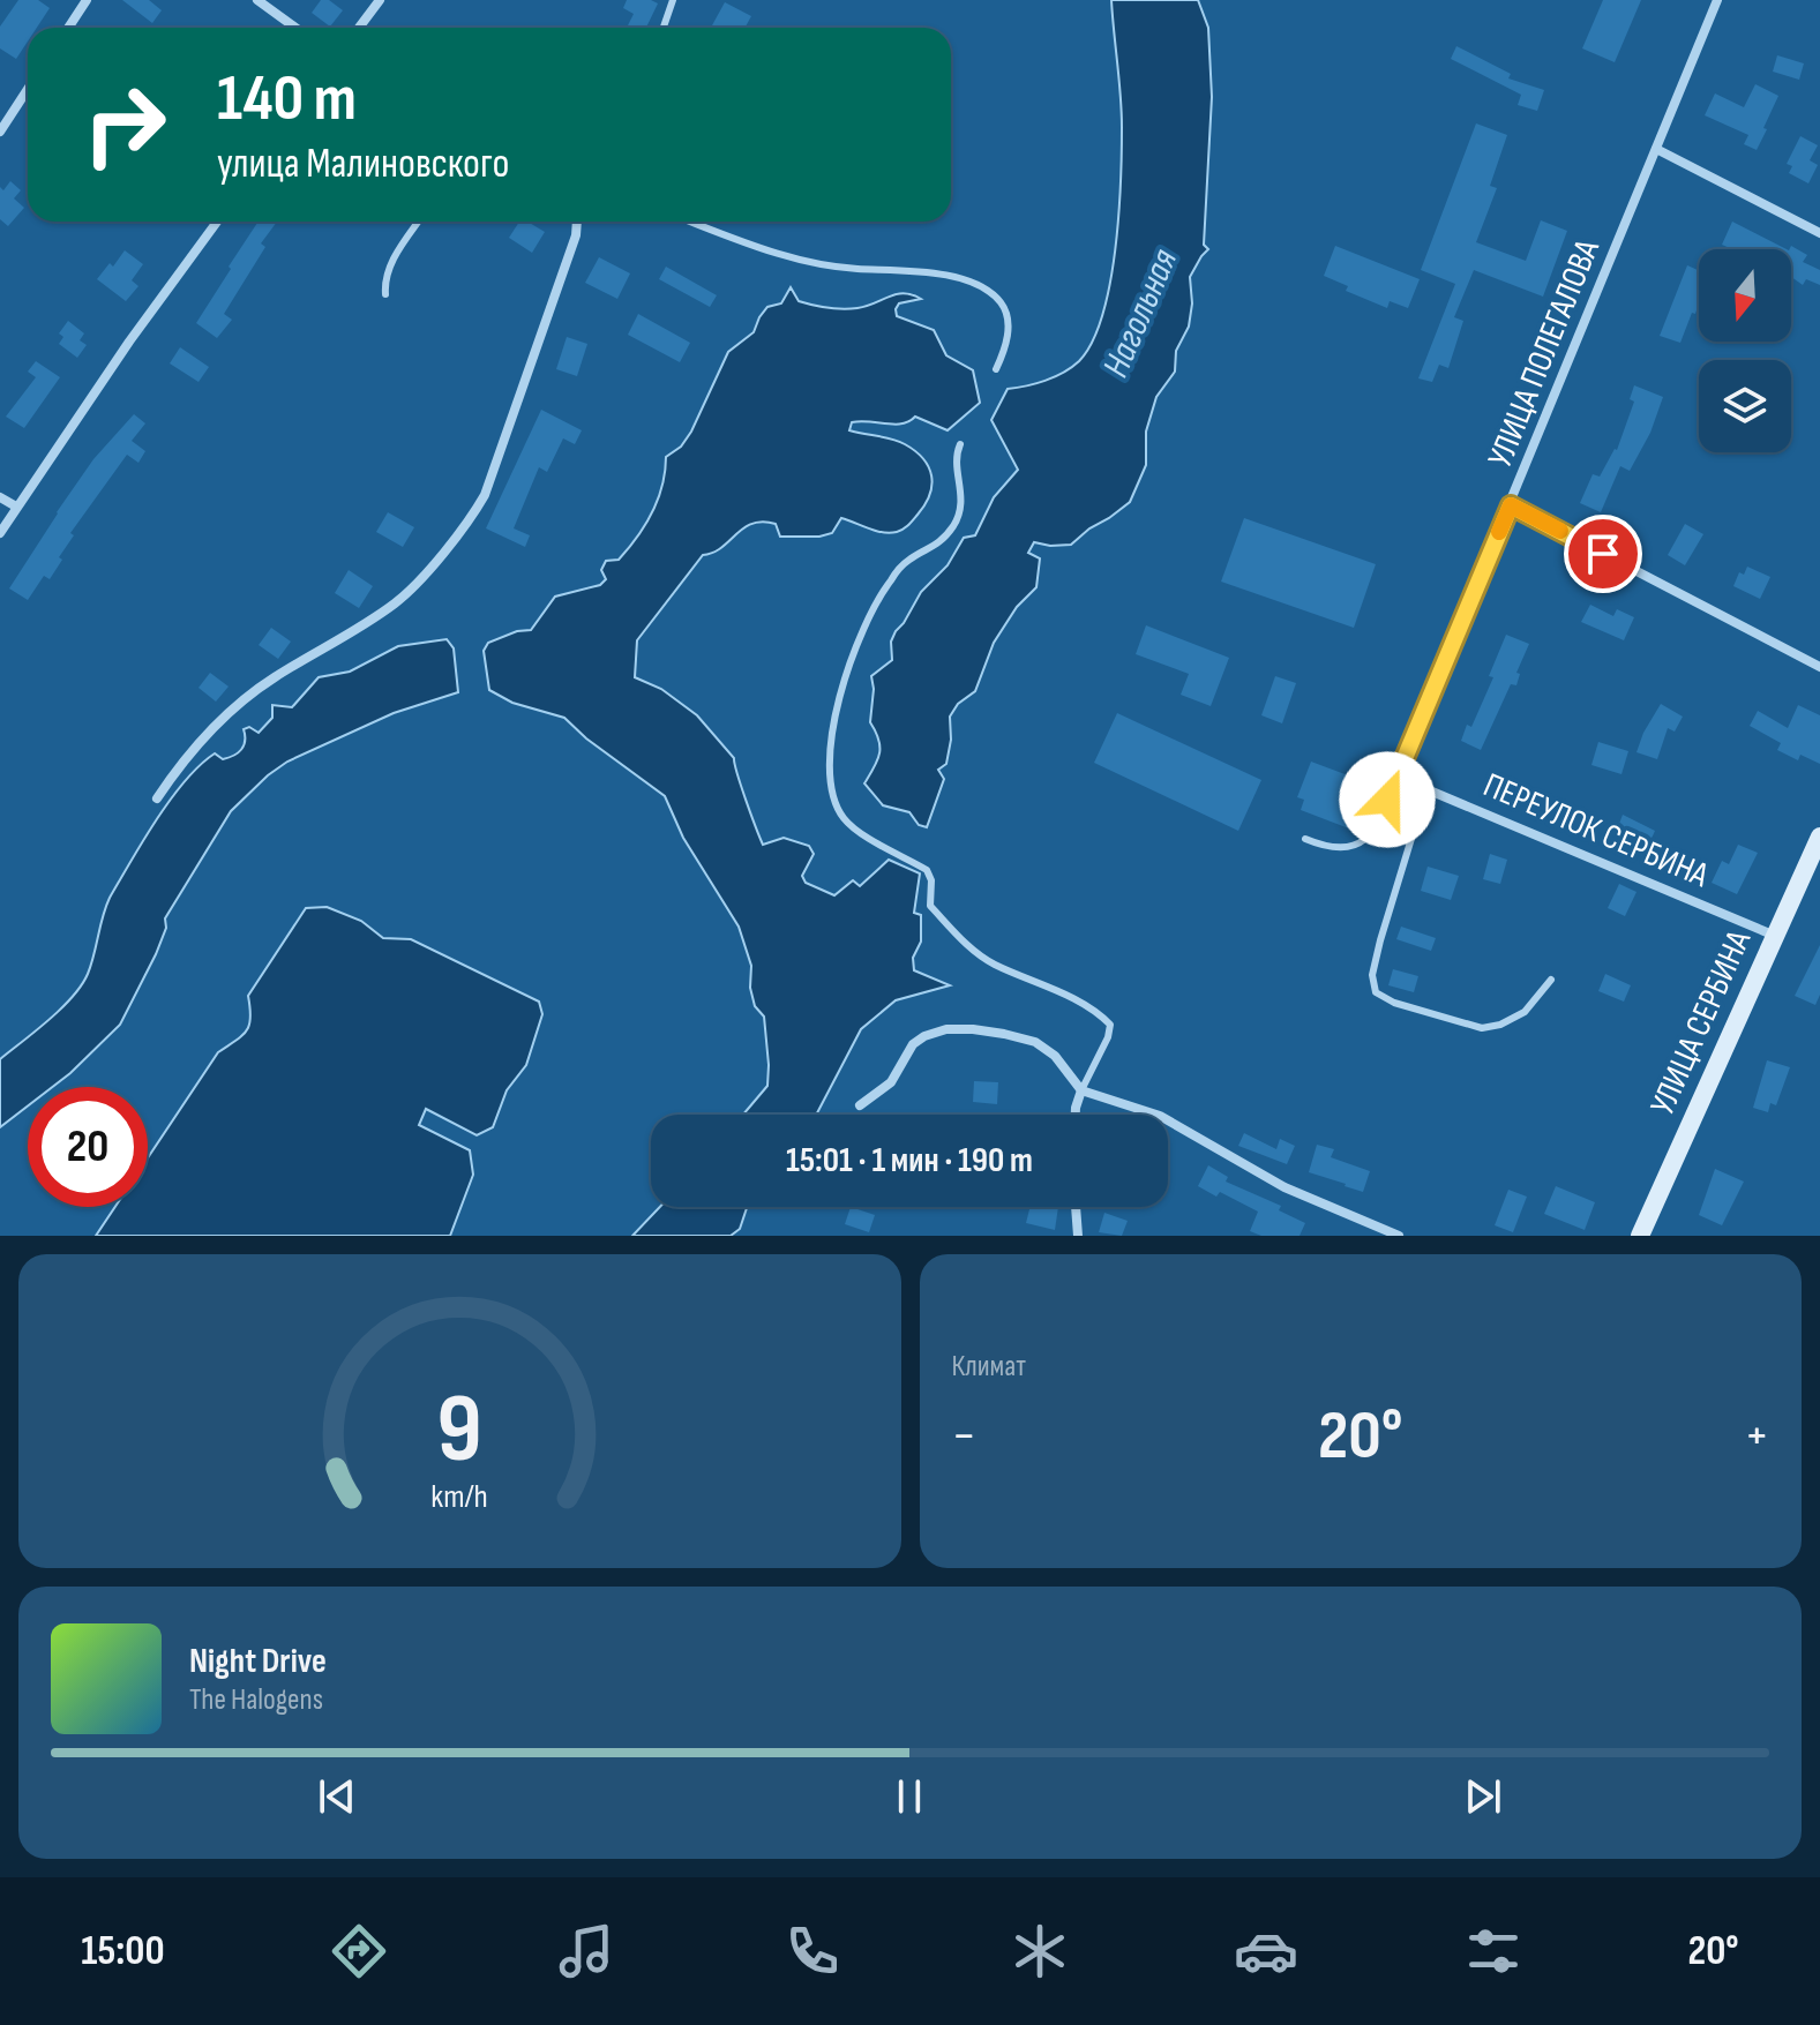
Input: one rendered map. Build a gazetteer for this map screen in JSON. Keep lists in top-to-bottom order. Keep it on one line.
{"streets":{"street":["УЛИЦА ПОЛЕГАЛОВА","ПЕРЕУЛОК СЕРБИНА","УЛИЦА СЕРБИНА"]},"crossings":[["УЛИЦА ПОЛЕГАЛОВА","ПЕРЕУЛОК СЕРБИНА"],["ПЕРЕУЛОК СЕРБИНА","УЛИЦА СЕРБИНА"]],"water":["Нагольная"],"north":"bottom","page":{"turn":["140 m","улица Малиновского"],"limit":"20","trip":"15:01 · 1 мин · 190 m","tile":"Климат","heat":["−","20°","+"],"song":["Night Drive","The Halogens"],"tabs":["15:00","20°"],"gauge":["9","km/h"]}}
